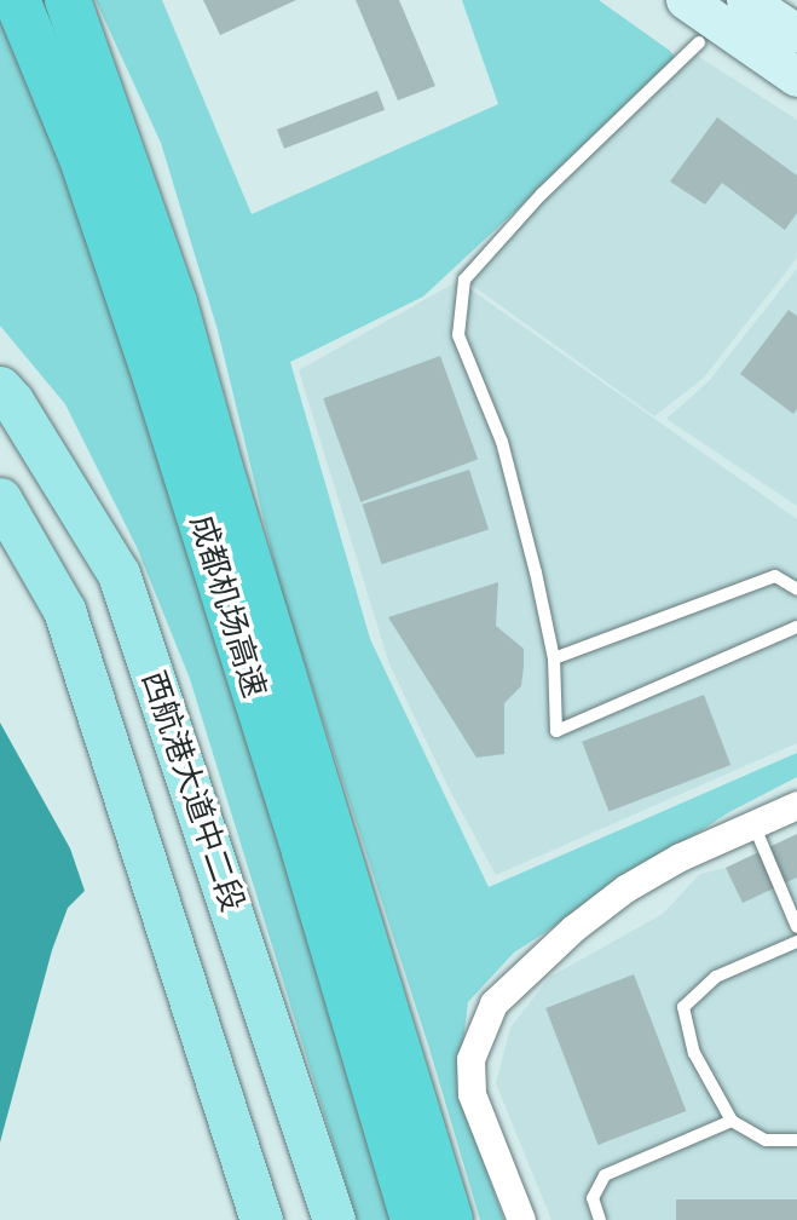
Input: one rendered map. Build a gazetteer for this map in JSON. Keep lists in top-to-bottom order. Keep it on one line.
{"streets":{"highway":["成都机场高速"],"main road":["西航港大道中二段"]}}
